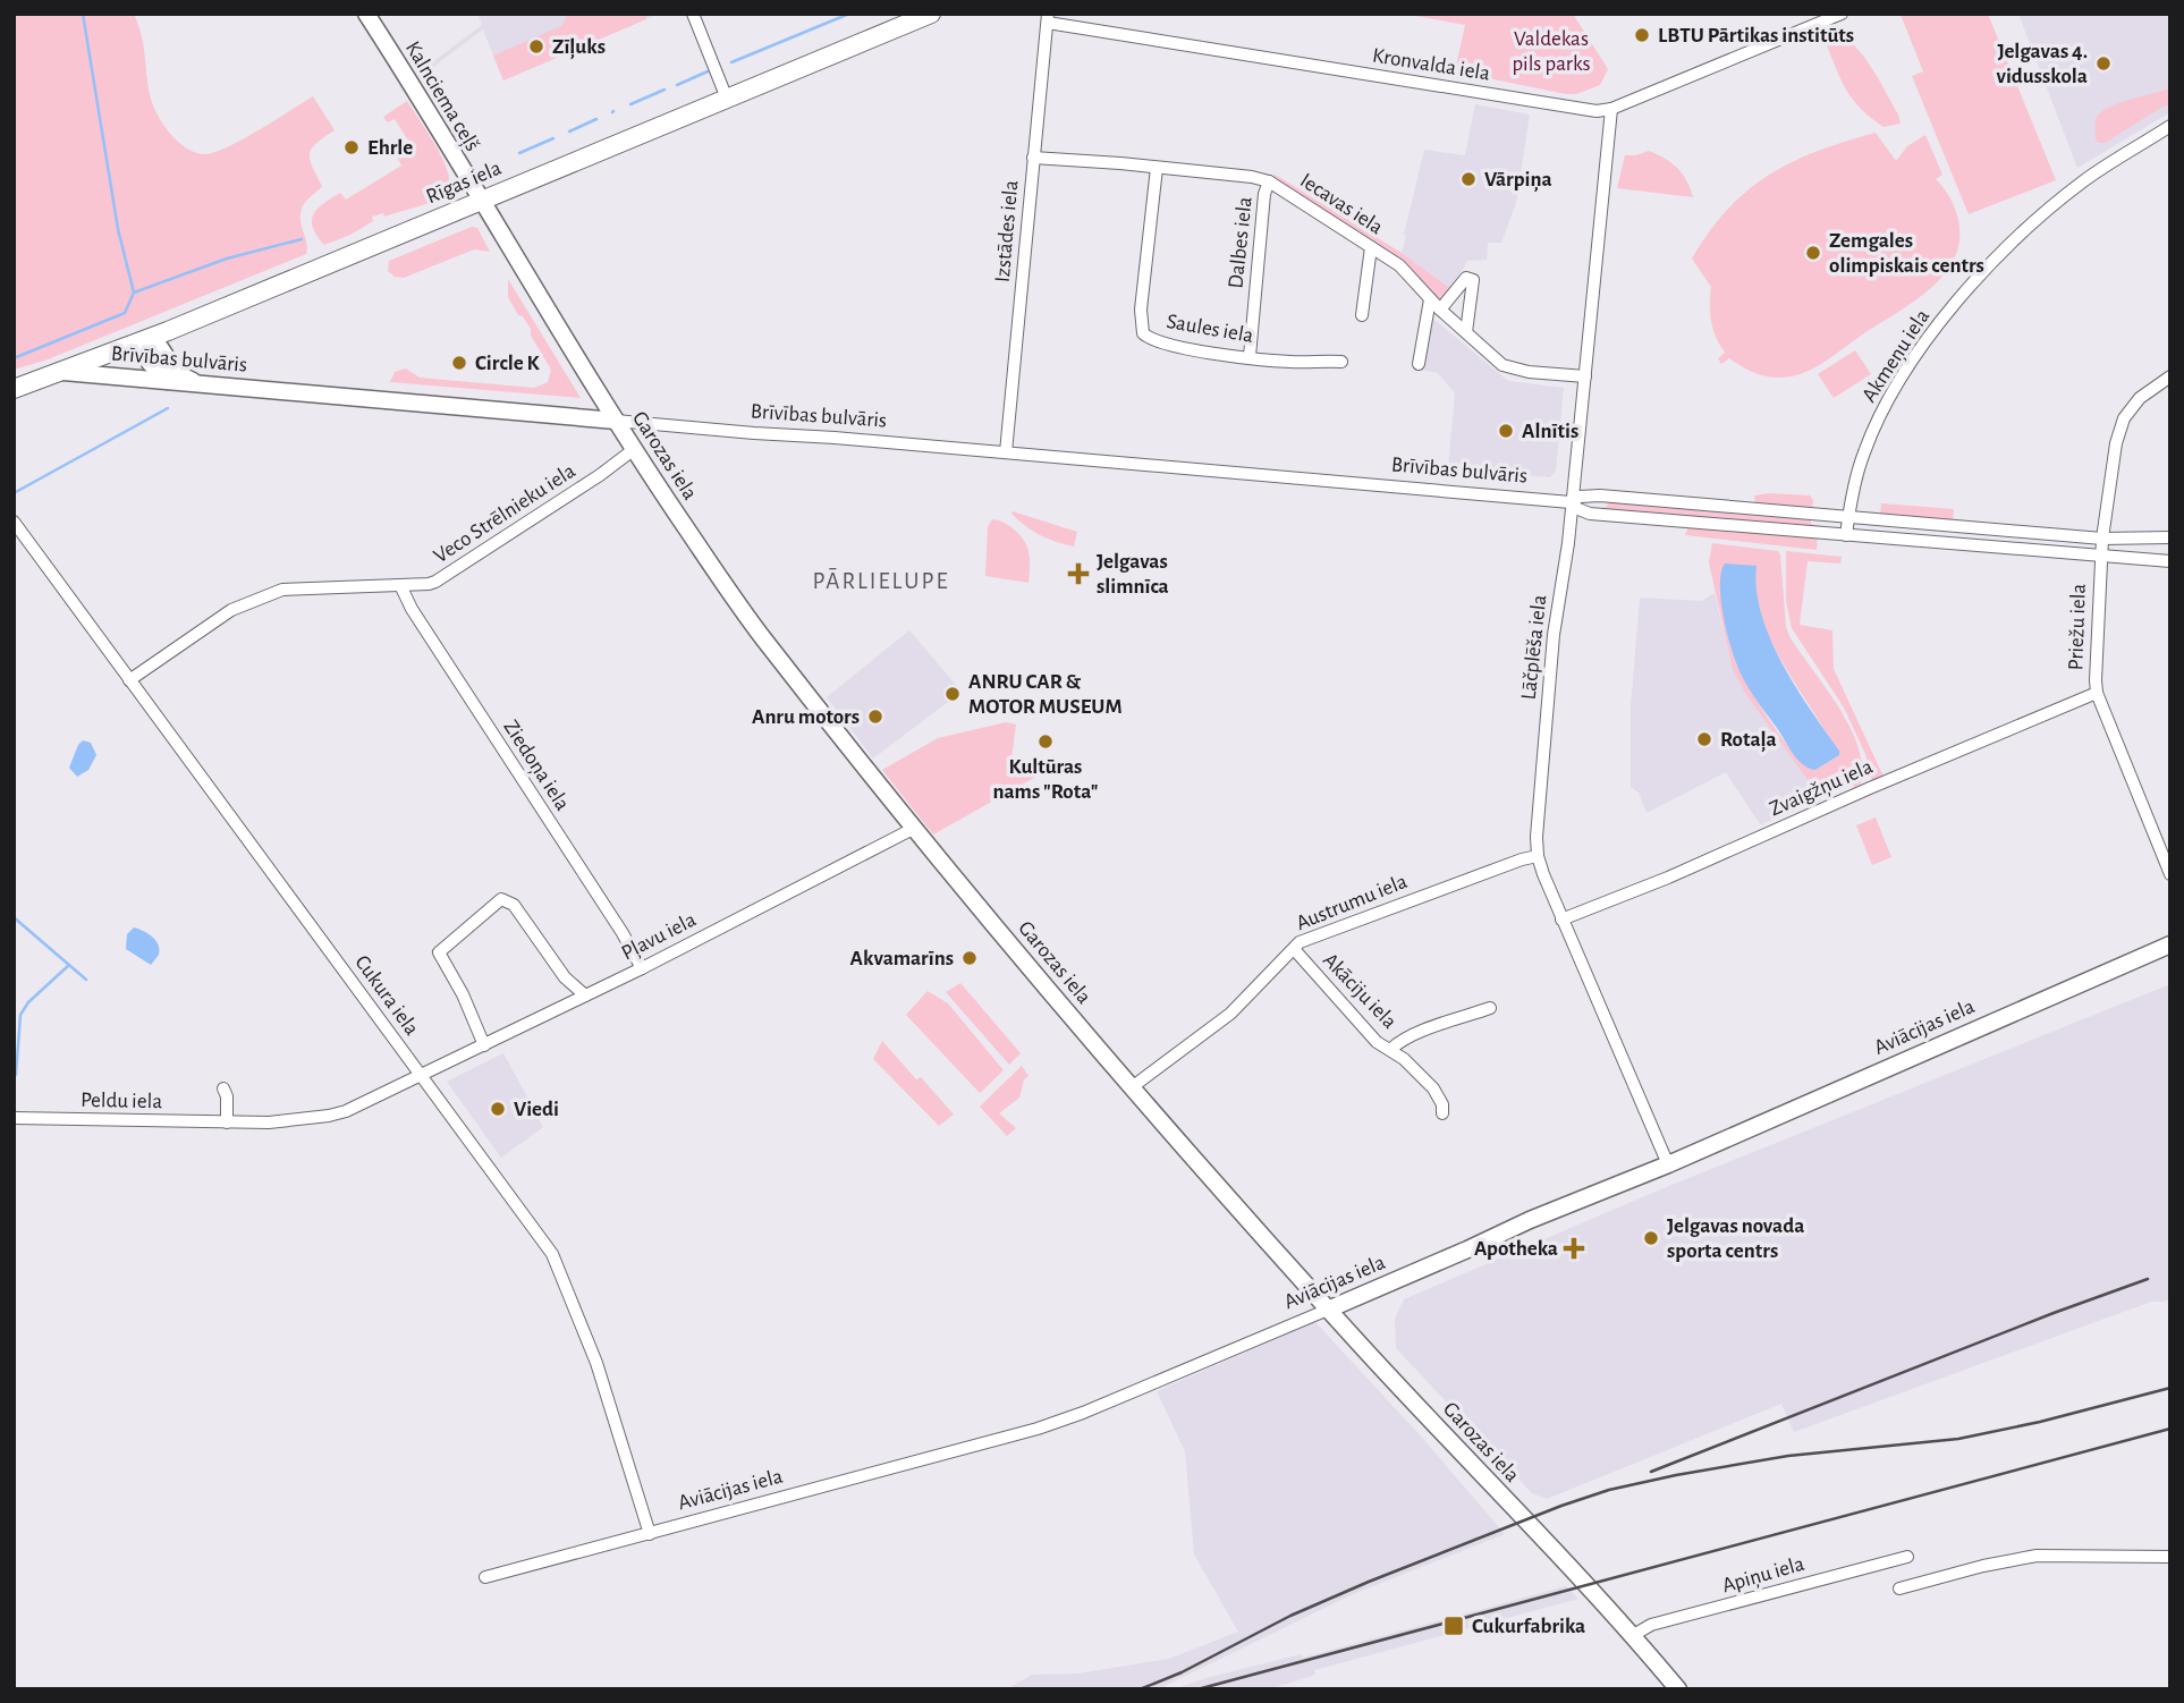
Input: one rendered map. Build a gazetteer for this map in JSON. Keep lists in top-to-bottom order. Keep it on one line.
{"streets":{"main road":["Kalnciema ceļš","Rīgas iela","Brīvības bulvāris","Garozas iela","Aviācijas iela"],"street":["Kronvalda iela","Iecavas iela","Izstādes iela","Dalbes iela","Saules iela","Akmeņu iela","Veco Strēlnieku iela","Priežu iela","Lāčplēša iela","Ziedoņa iela","Zvaigžņu iela","Austrumu iela","Pļavu iela","Akāciju iela","Cukura iela","Peldu iela","Apiņu iela"]},"crossings":[["Kronvalda iela","Izstādes iela"],["Kronvalda iela","Lāčplēša iela"],["Kalnciema ceļš","Rīgas iela"],["Kalnciema ceļš","Garozas iela"],["Rīgas iela","Brīvības bulvāris"],["Rīgas iela","Garozas iela"],["Iecavas iela","Izstādes iela"],["Iecavas iela","Dalbes iela"],["Iecavas iela","Saules iela"],["Iecavas iela","Lāčplēša iela"],["Izstādes iela","Brīvības bulvāris"],["Dalbes iela","Saules iela"],["Akmeņu iela","Brīvības bulvāris"],["Brīvības bulvāris","Garozas iela"],["Brīvības bulvāris","Priežu iela"],["Brīvības bulvāris","Lāčplēša iela"],["Garozas iela","Veco Strēlnieku iela"],["Garozas iela","Austrumu iela"],["Garozas iela","Pļavu iela"],["Garozas iela","Aviācijas iela"],["Garozas iela","Apiņu iela"],["Veco Strēlnieku iela","Ziedoņa iela"],["Veco Strēlnieku iela","Cukura iela"],["Priežu iela","Zvaigžņu iela"],["Lāčplēša iela","Zvaigžņu iela"],["Lāčplēša iela","Austrumu iela"],["Lāčplēša iela","Aviācijas iela"],["Ziedoņa iela","Pļavu iela"],["Austrumu iela","Akāciju iela"],["Pļavu iela","Cukura iela"],["Pļavu iela","Peldu iela"],["Cukura iela","Aviācijas iela"],["Cukura iela","Peldu iela"]],"districts":["PĀRLIELUPE"],"parks":["Valdekas pils parks"],"places":{"other":["LBTU Pārtikas institūts","Zīļuks","Jelgavas 4. vidusskola","Ehrle","Vārpiņa","Zemgales olimpiskais centrs","Circle K","Alnītis","ANRU CAR & MOTOR MUSEUM","Anru motors","Rotaļa","Kultūras nams \"Rota\"","Akvamarīns","Viedi","Jelgavas novada sporta centrs"],"health":["Jelgavas slimnīca","Apotheka"],"transit":["Cukurfabrika"]}}
